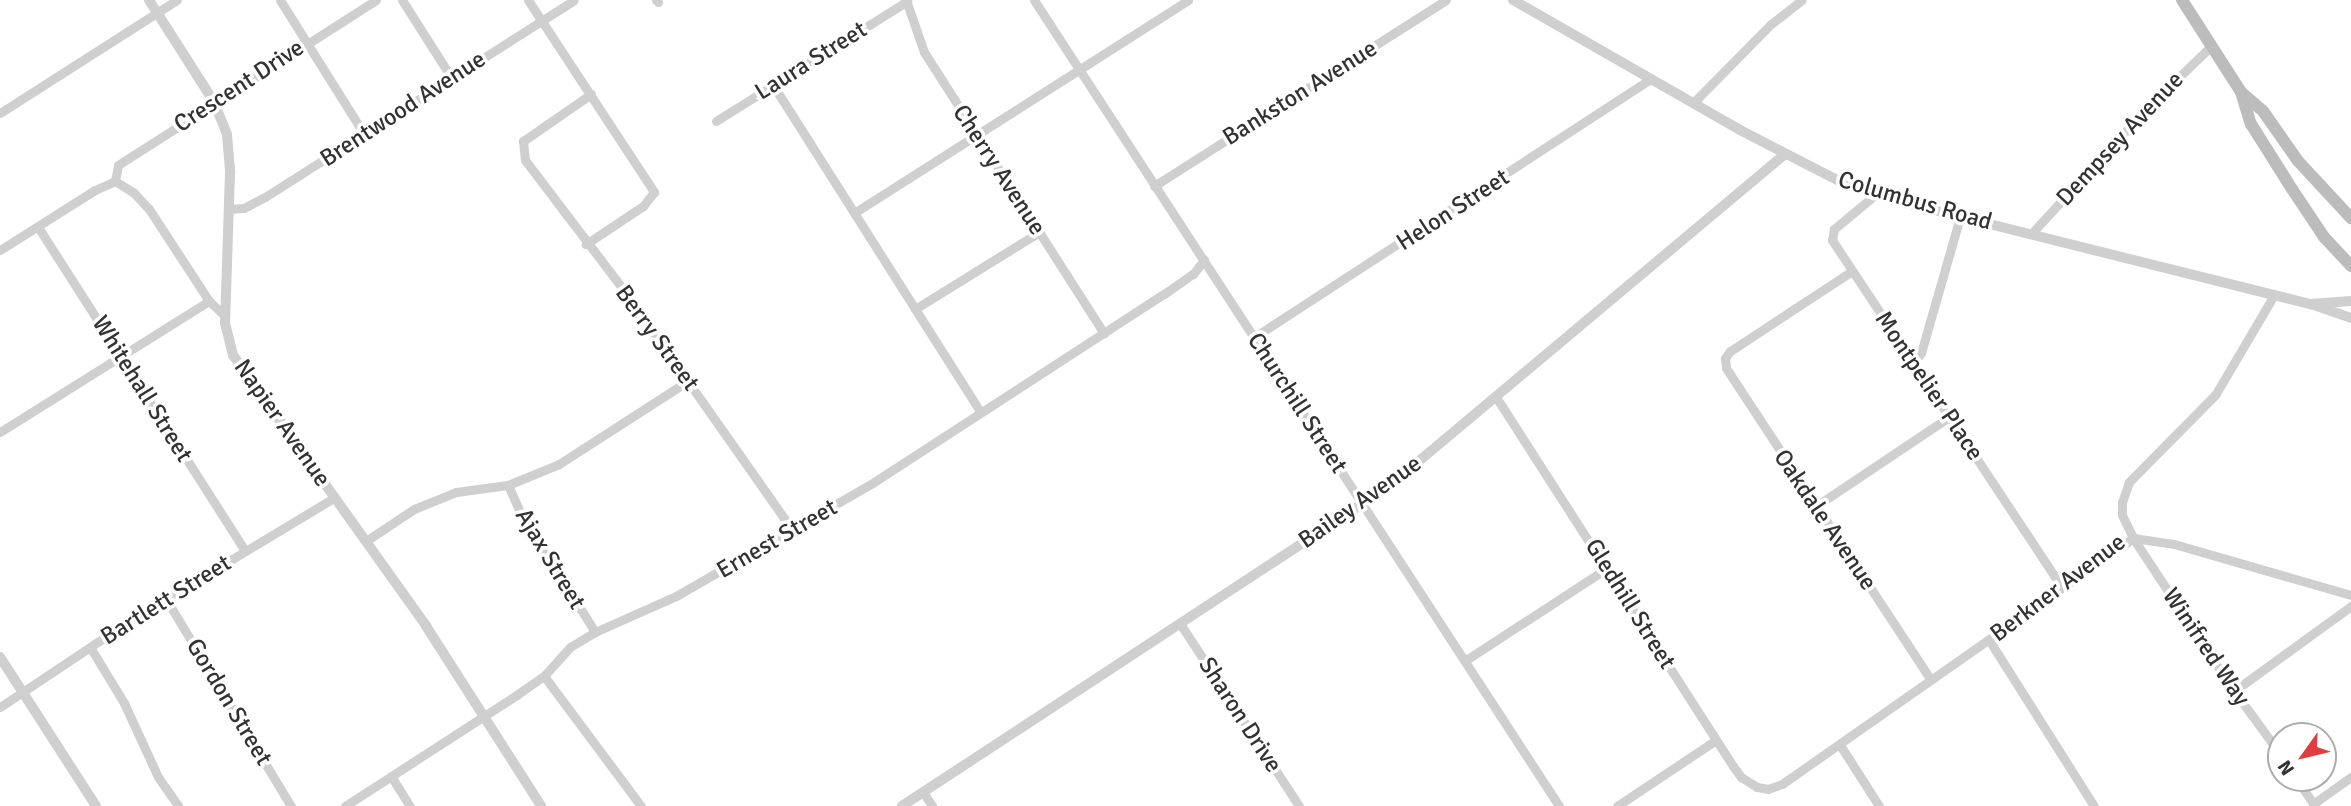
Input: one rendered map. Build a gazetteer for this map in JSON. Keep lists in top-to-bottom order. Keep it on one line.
{"streets":{"street":["Laura Street","Crescent Drive","Bankston Avenue","Brentwood Avenue","Dempsey Avenue","Cherry Avenue","Columbus Road","Helon Street","Berry Street","Montpelier Place","Whitehall Street","Churchill Street","Napier Avenue","Bailey Avenue","Oakdale Avenue","Ernest Street","Ajax Street","Berkner Avenue","Bartlett Street","Gledhill Street","Winifred Way","Gordon Street","Sharon Drive"]},"crossings":[["Laura Street","Cherry Avenue"],["Crescent Drive","Napier Avenue"],["Bankston Avenue","Churchill Street"],["Brentwood Avenue","Napier Avenue"],["Dempsey Avenue","Columbus Road"],["Cherry Avenue","Ernest Street"],["Columbus Road","Helon Street"],["Columbus Road","Montpelier Place"],["Columbus Road","Bailey Avenue"],["Columbus Road","Berkner Avenue"],["Helon Street","Churchill Street"],["Berry Street","Ernest Street"],["Montpelier Place","Oakdale Avenue"],["Montpelier Place","Berkner Avenue"],["Whitehall Street","Bartlett Street"],["Churchill Street","Bailey Avenue"],["Churchill Street","Ernest Street"],["Napier Avenue","Ernest Street"],["Napier Avenue","Bartlett Street"],["Bailey Avenue","Gledhill Street"],["Bailey Avenue","Sharon Drive"],["Oakdale Avenue","Berkner Avenue"],["Ernest Street","Ajax Street"],["Berkner Avenue","Gledhill Street"],["Berkner Avenue","Winifred Way"],["Bartlett Street","Gordon Street"]],"north":"bottom left"}
